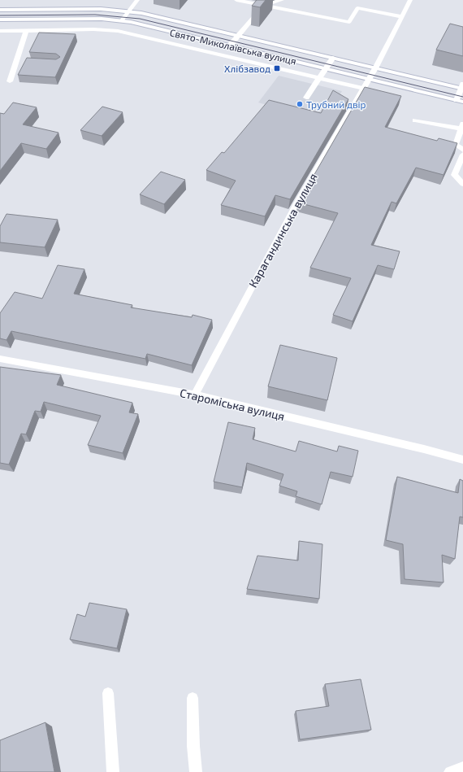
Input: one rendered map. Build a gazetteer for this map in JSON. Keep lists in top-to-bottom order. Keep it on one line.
{"streets":{"main road":["Свято-Миколаївська вулиця","Карагандинська вулиця","Староміська вулиця"]},"crossings":[["Свято-Миколаївська вулиця","Карагандинська вулиця"],["Карагандинська вулиця","Староміська вулиця"]],"places":{"transit":["Хлібзавод"],"other":["Трубний двір"]}}
